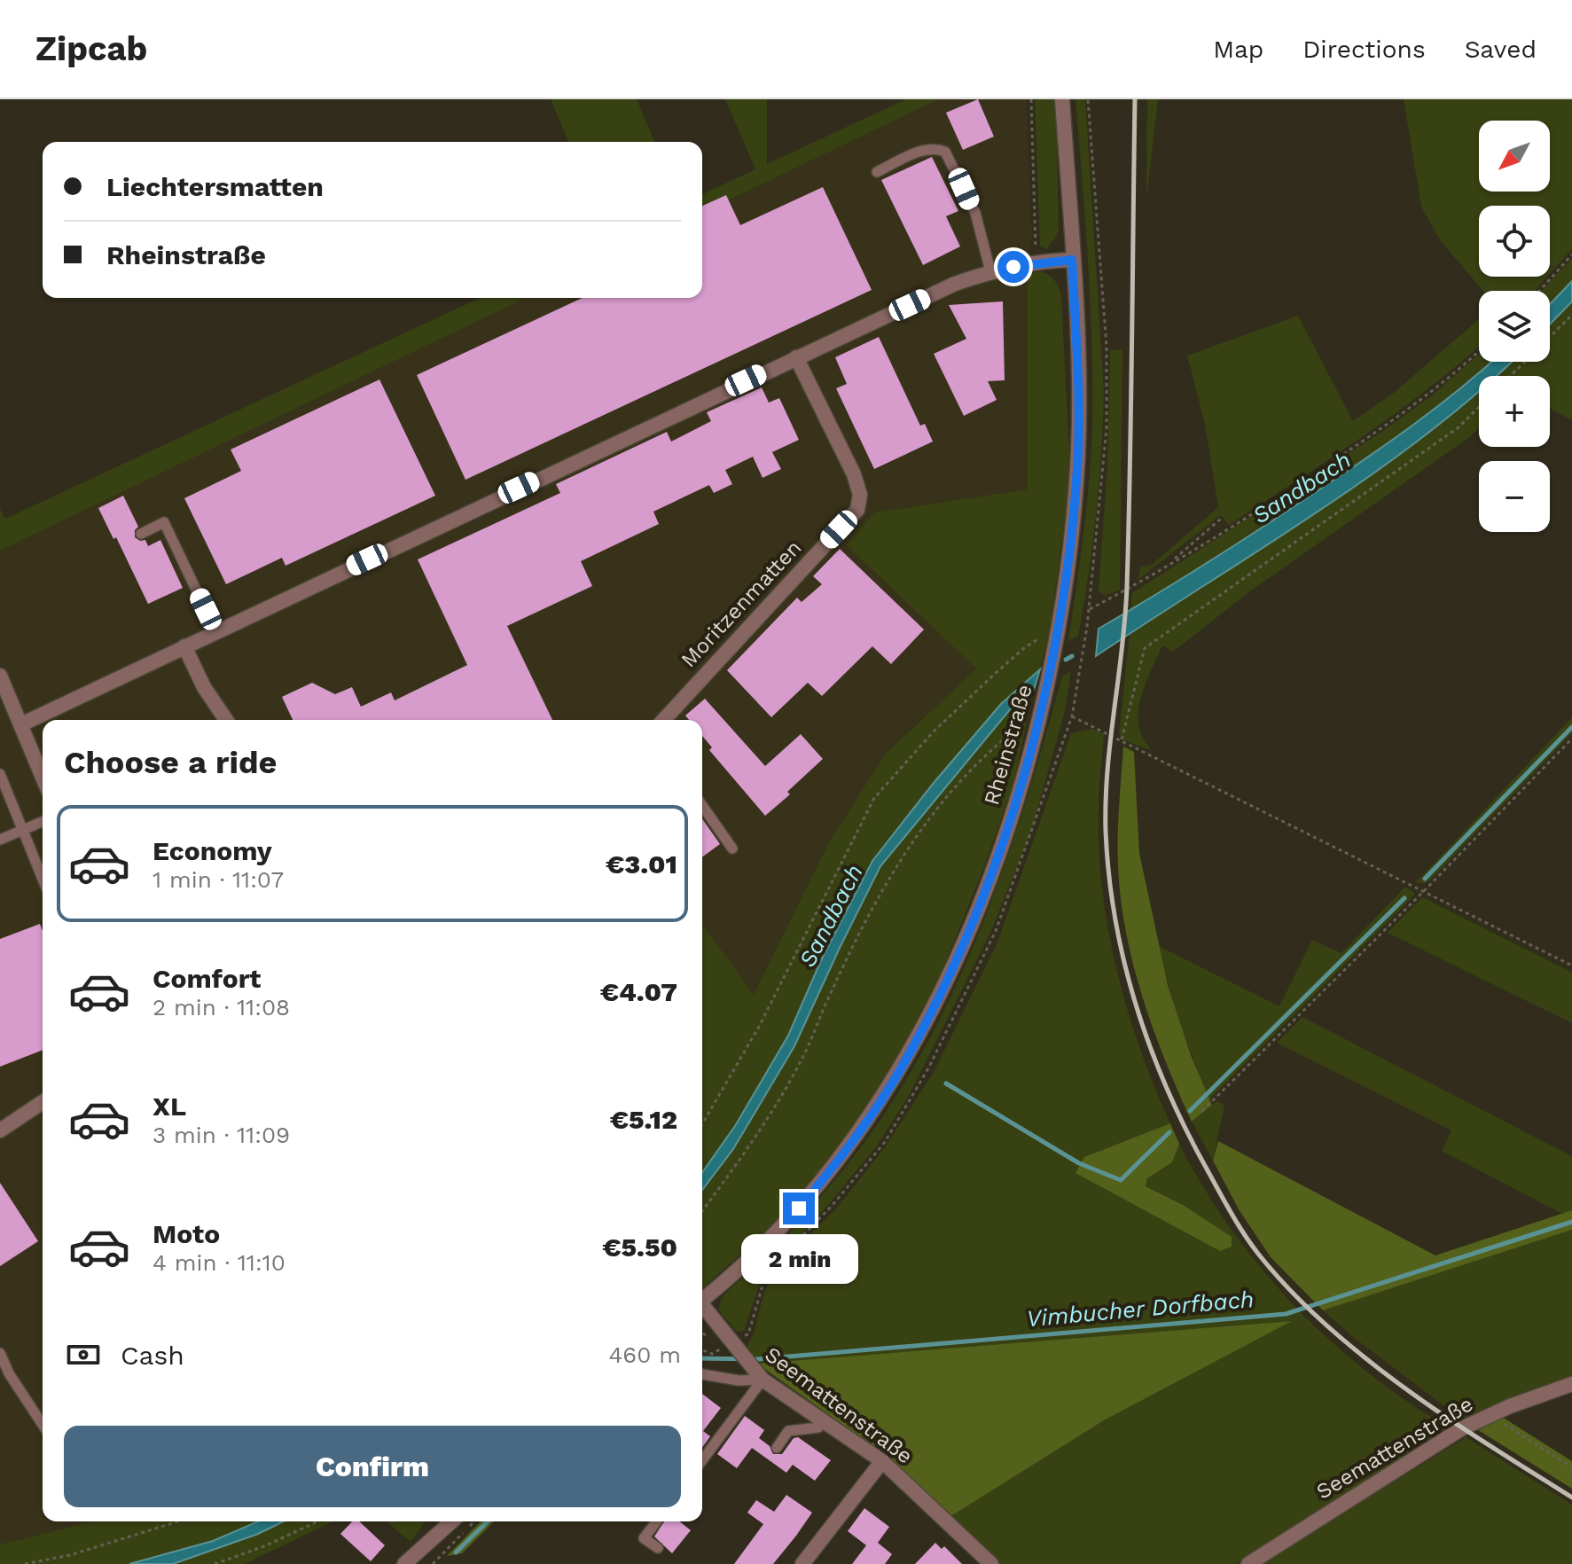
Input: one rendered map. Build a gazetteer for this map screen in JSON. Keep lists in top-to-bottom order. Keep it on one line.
{"streets":{"street":["Moritzenmatten","Rheinstraße","Seemattenstraße"]},"water":["Sandbach","Vimbucher Dorfbach"],"north":"bottom left","page":{"header":"Zipcab","nav":["Map","Directions","Saved"],"map_buttons":["+","−"],"banner":["Liechtersmatten","Rheinstraße"],"heading":"Choose a ride","list":[{"name":"Economy","note":"1 min · 11:07","value":"€3.01"},{"name":"Comfort","note":"2 min · 11:08","value":"€4.07"},{"name":"XL","note":"3 min · 11:09","value":"€5.12"},{"name":"Moto","note":"4 min · 11:10","value":"€5.50"}],"bubble":"2 min","pay":["Cash","460 m"],"buttons":"Confirm"}}
